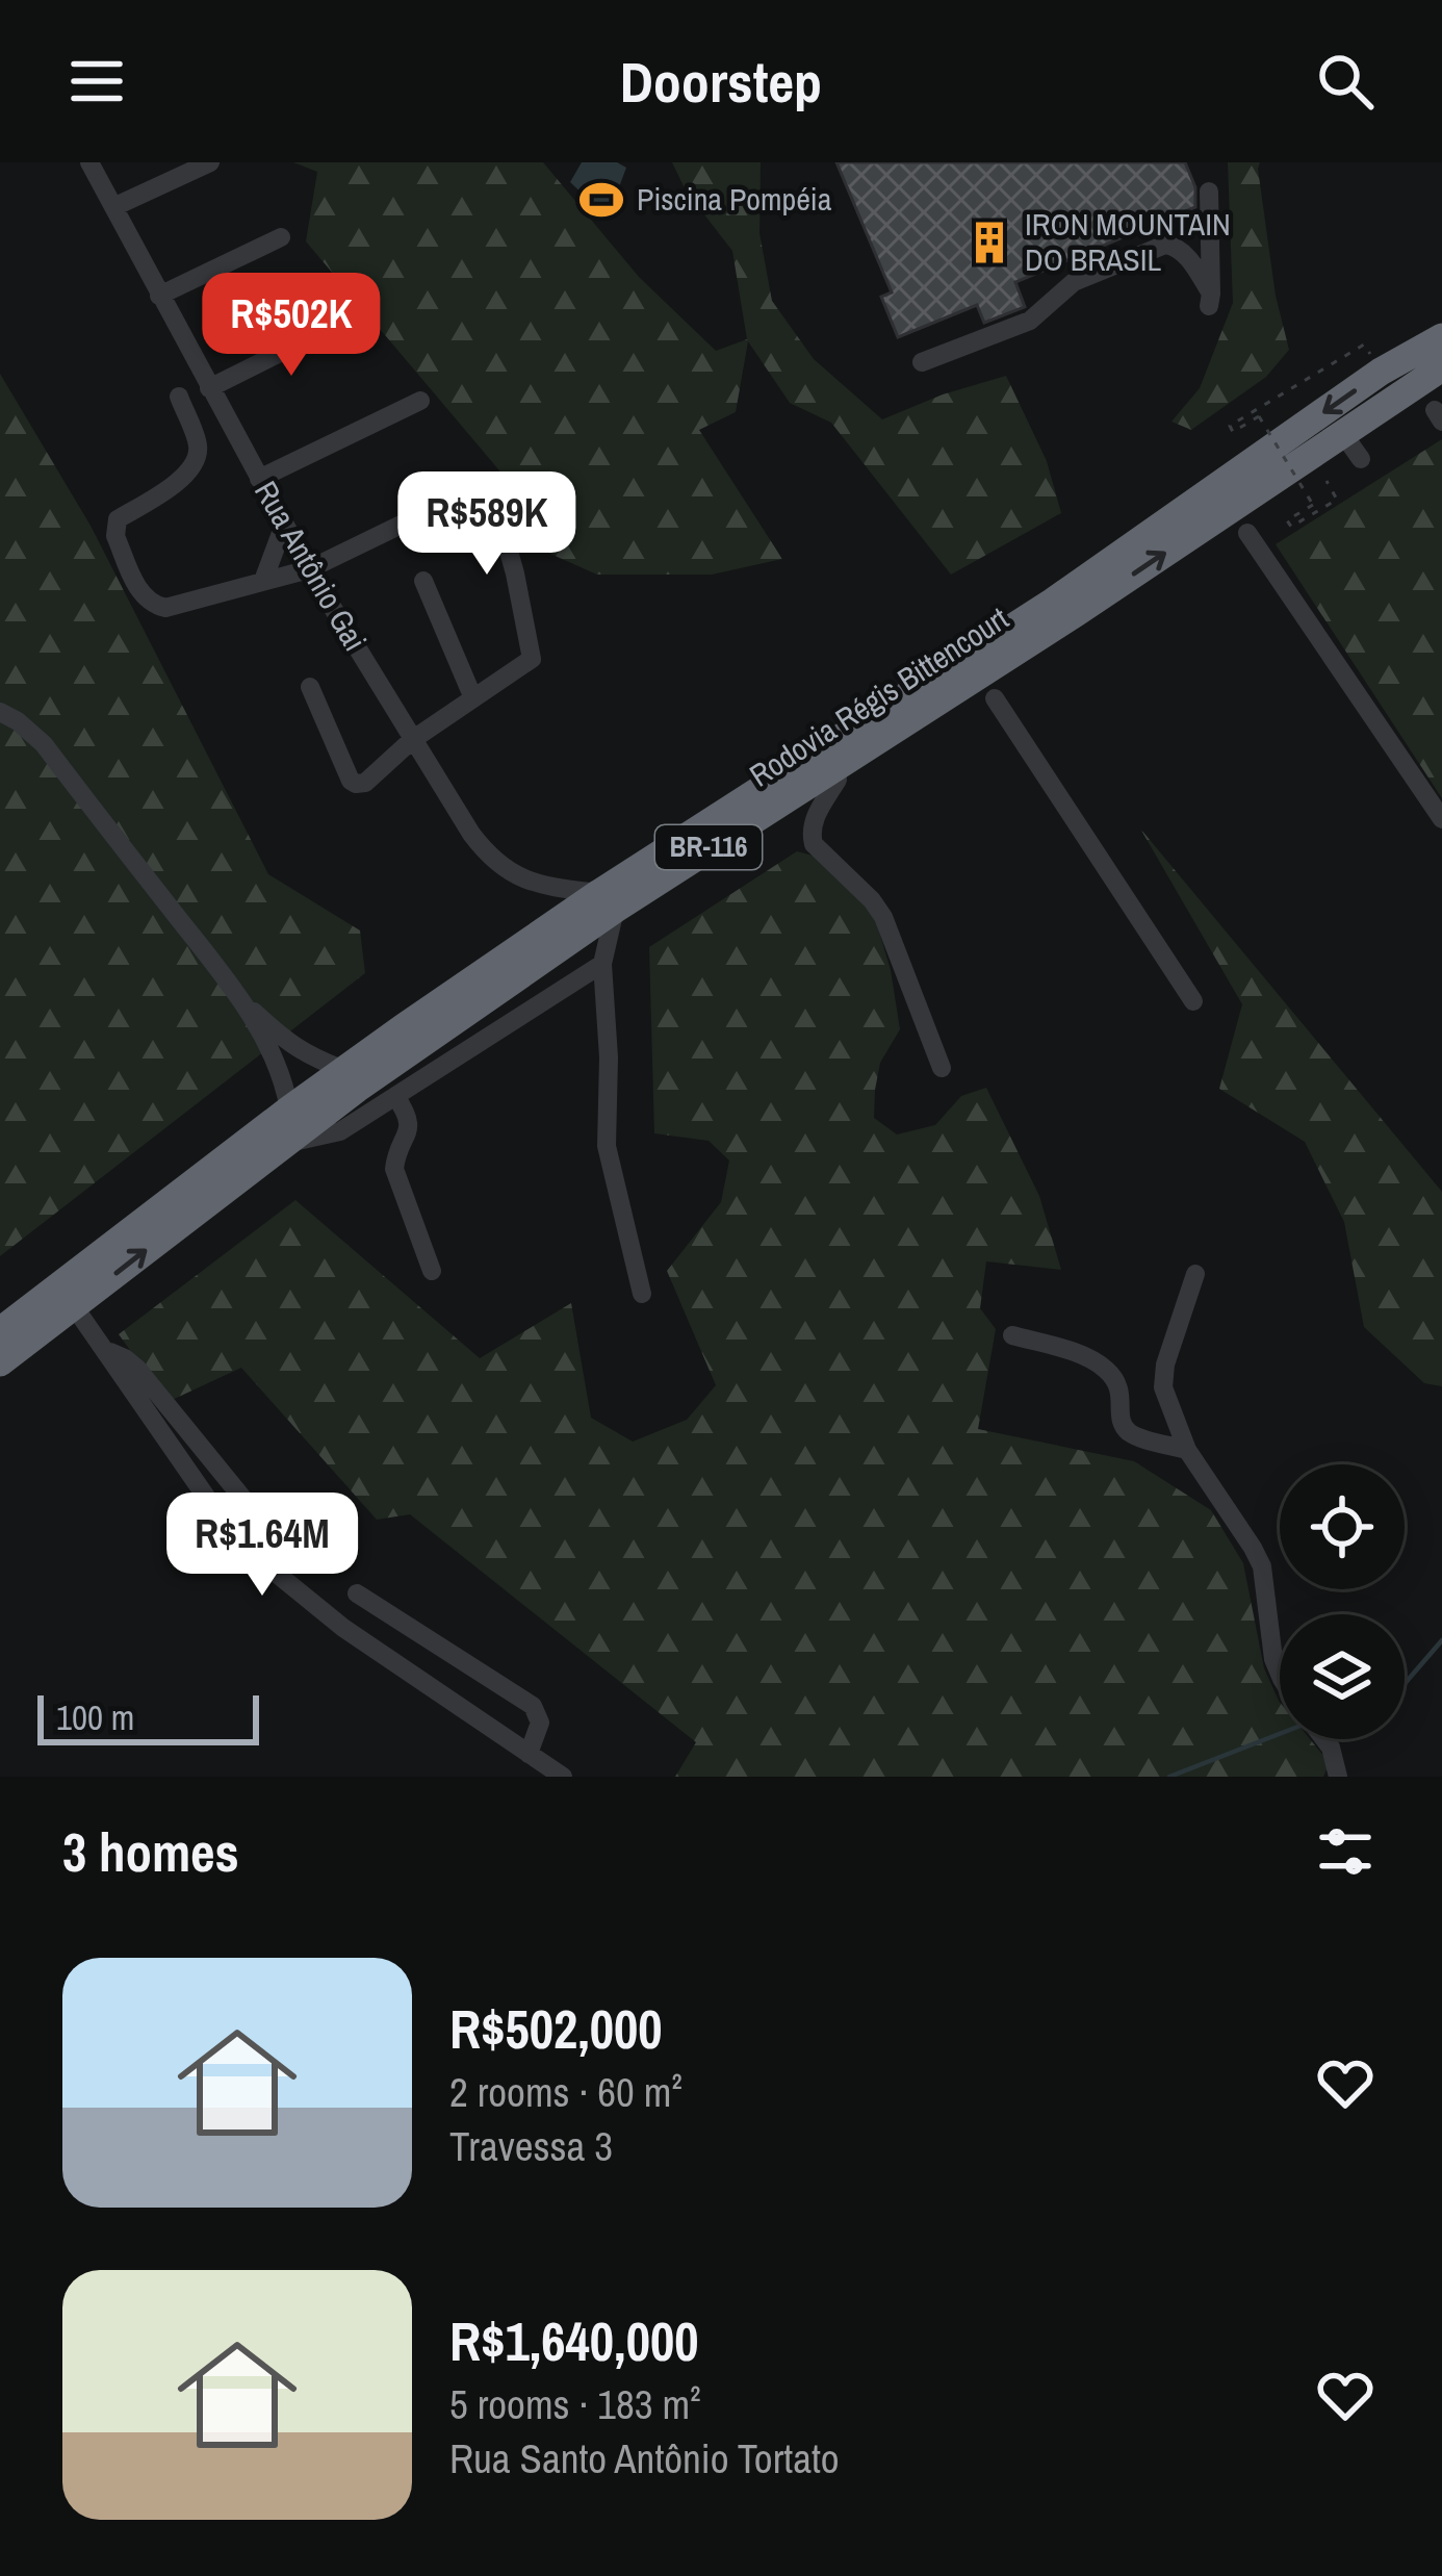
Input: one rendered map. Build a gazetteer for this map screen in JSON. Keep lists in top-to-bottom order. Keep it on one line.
{"streets":{"highway":["Rodovia Régis Bittencourt","BR-116"],"street":["Rua Antônio Gai"]},"crossings":[["Rua Antônio Gai","Rodovia Régis Bittencourt"]],"places":{"sports":["Piscina Pompéia"],"building":["IRON MOUNTAIN DO BRASIL"]},"scale_bar":"100 m","page":{"header":"Doorstep","price":["R$502K","R$589K","R$1.64M"],"scale":"100 m","heading":"3 homes","list":[{"name":"R$502,000","note":"2 rooms · 60 m² · Travessa 3"},{"name":"R$1,640,000","note":"5 rooms · 183 m² · Rua Santo Antônio Tortato"}]}}
